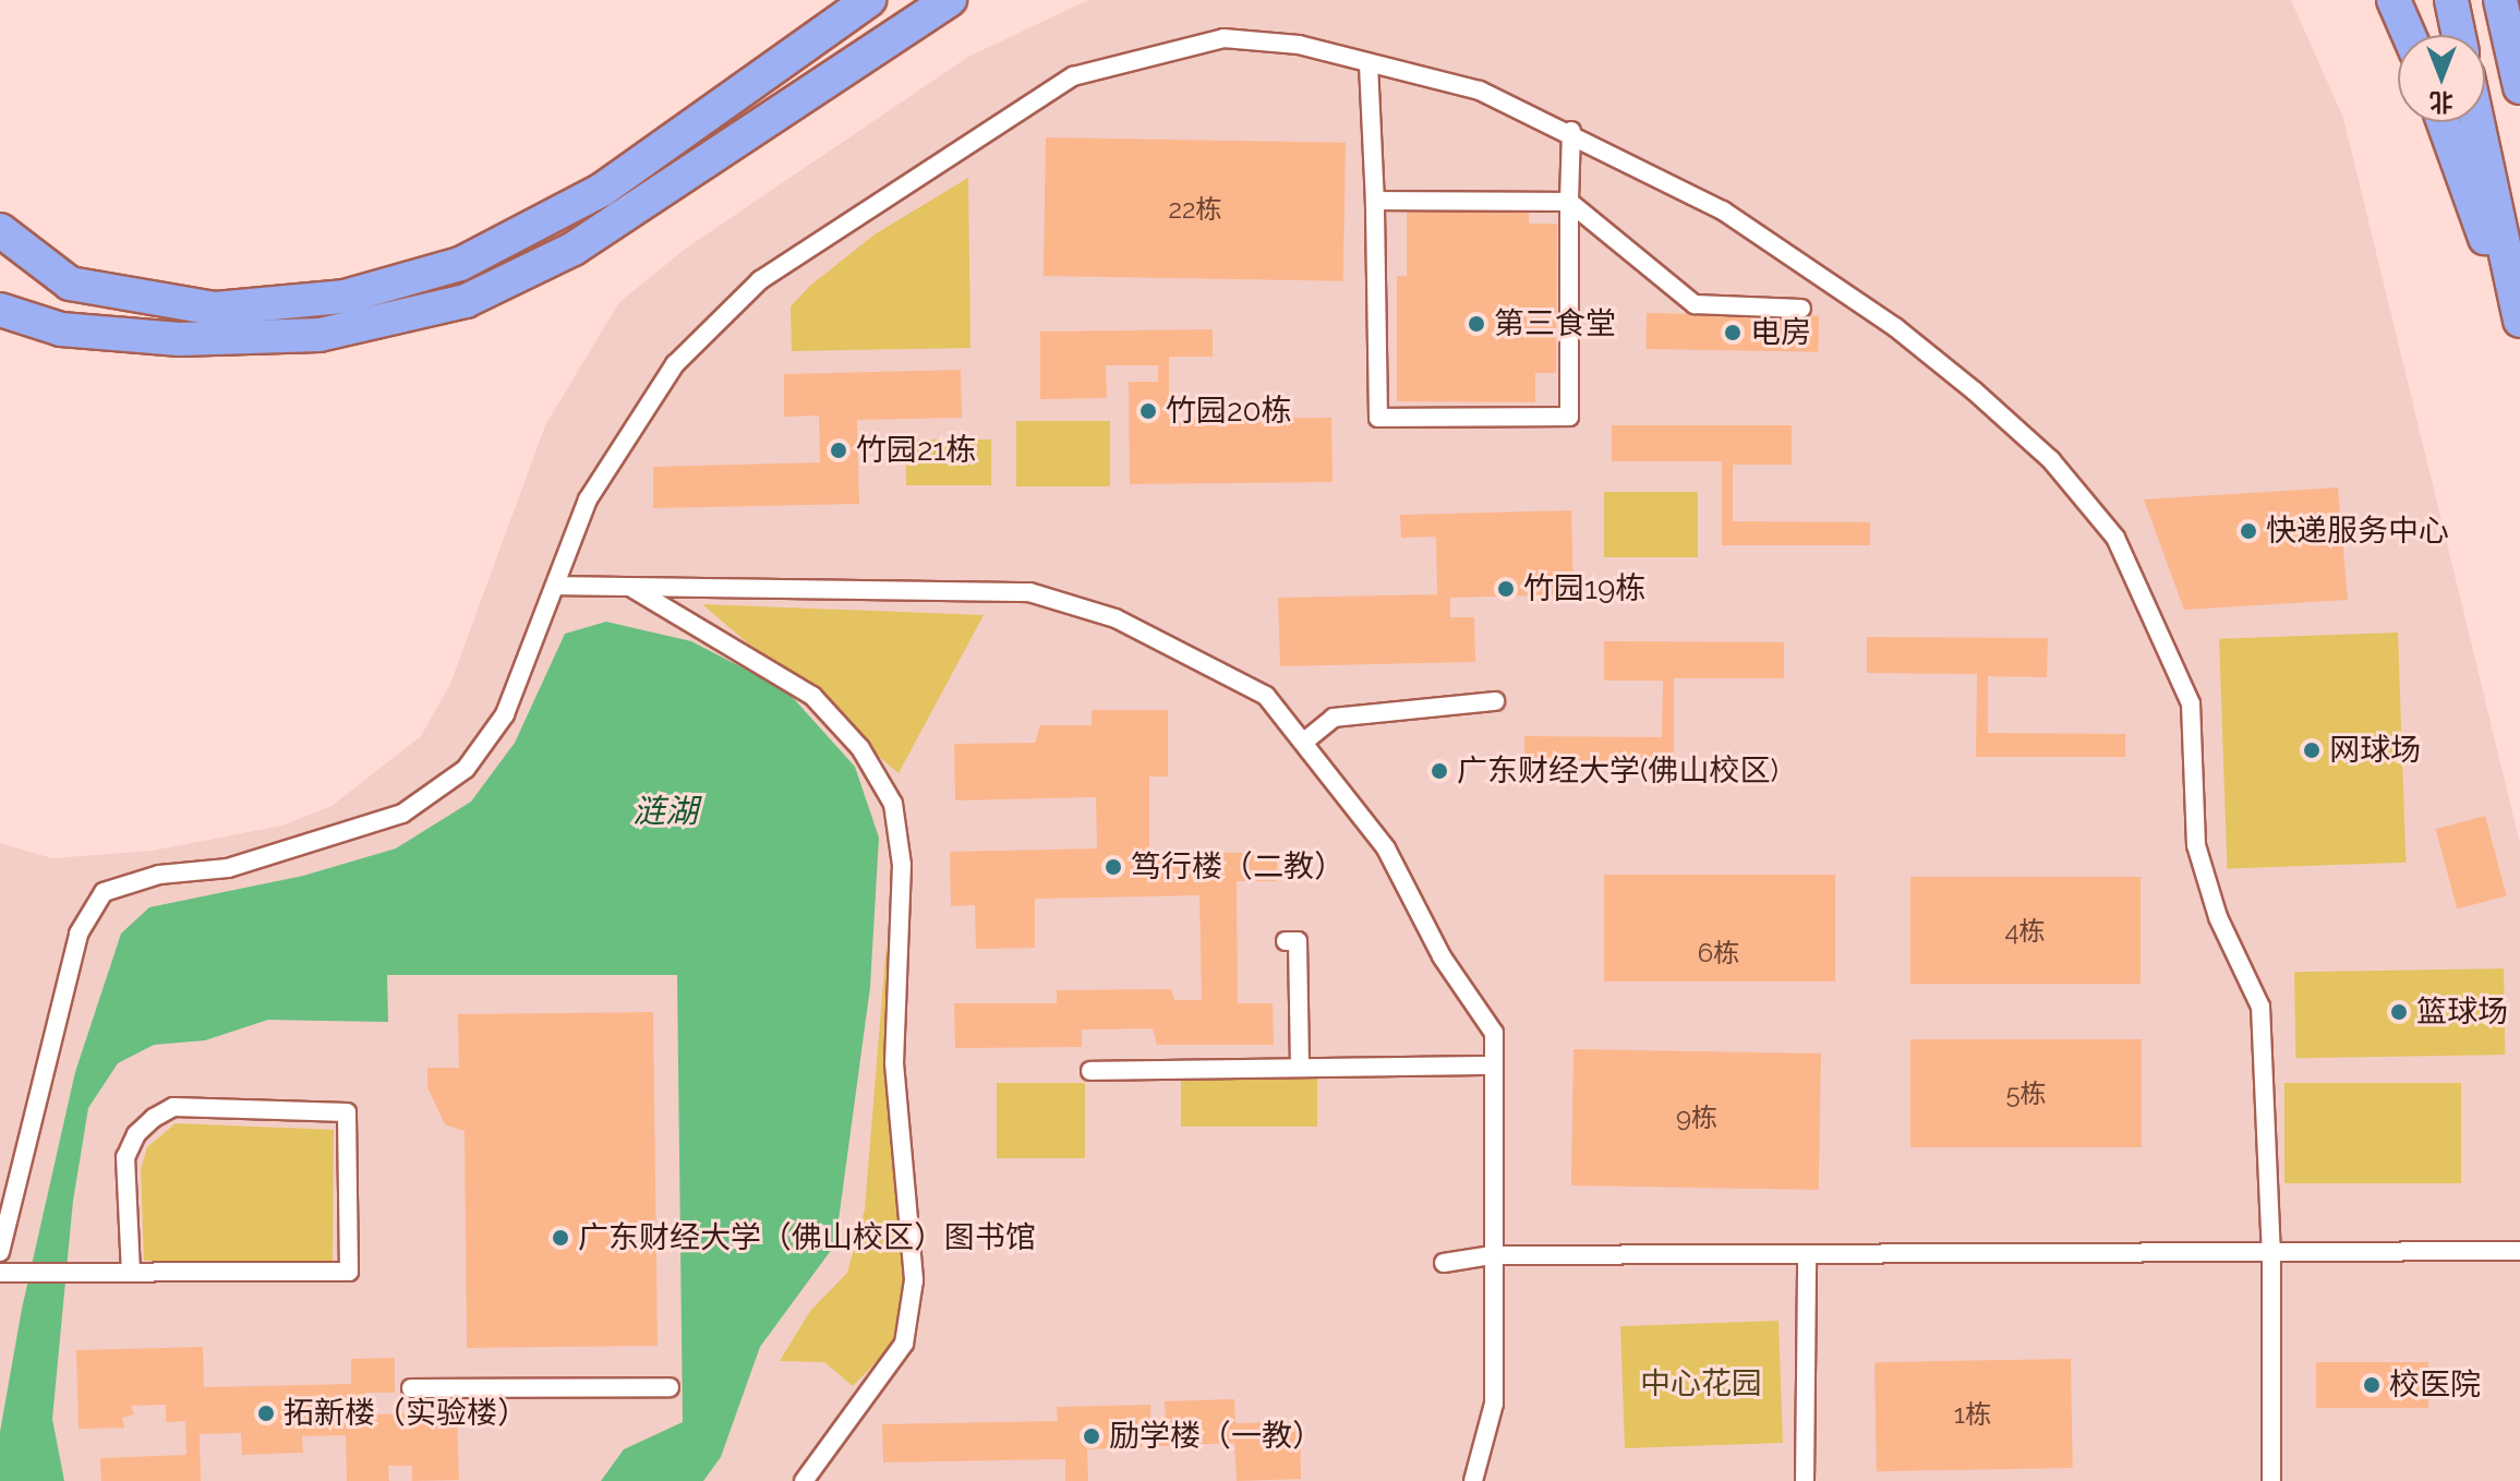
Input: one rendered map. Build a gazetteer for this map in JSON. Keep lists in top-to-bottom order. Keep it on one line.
{"water":["涟湖"],"parks":["中心花园"],"places":["第三食堂","电房","竹园20栋","竹园21栋","快递服务中心","竹园19栋","网球场","广东财经大学(佛山校区)","笃行楼（二教）","篮球场","广东财经大学（佛山校区）图书馆","校医院","拓新楼（实验楼）","励学楼（一教）"],"house_numbers":["22栋","4栋","6栋","5栋","9栋","1栋"],"north":"bottom"}
